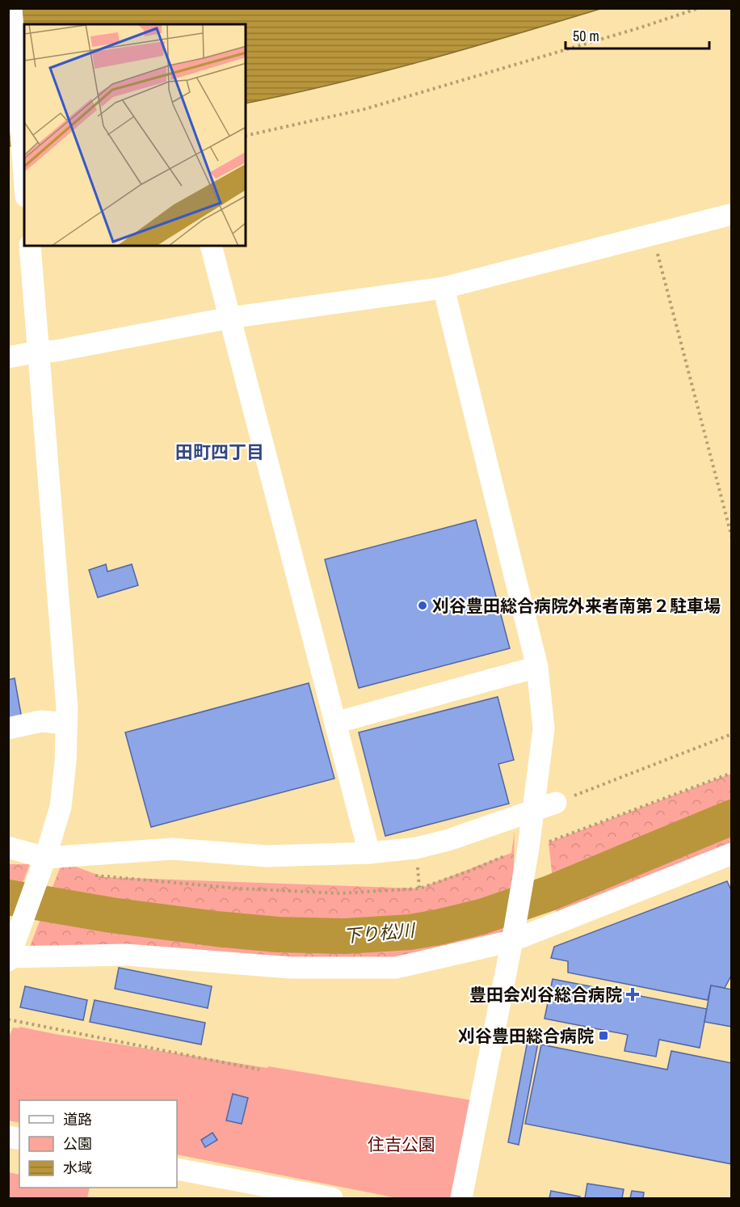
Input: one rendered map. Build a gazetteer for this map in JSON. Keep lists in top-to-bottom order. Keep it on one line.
{"districts":["田町四丁目"],"water":["下り松川"],"parks":["住吉公園"],"places":{"other":["刈谷豊田総合病院外来者南第２駐車場"],"health":["豊田会刈谷総合病院"],"transit":["刈谷豊田総合病院"]},"legend":["道路","公園","水域"],"scale_bar":"50 m"}
